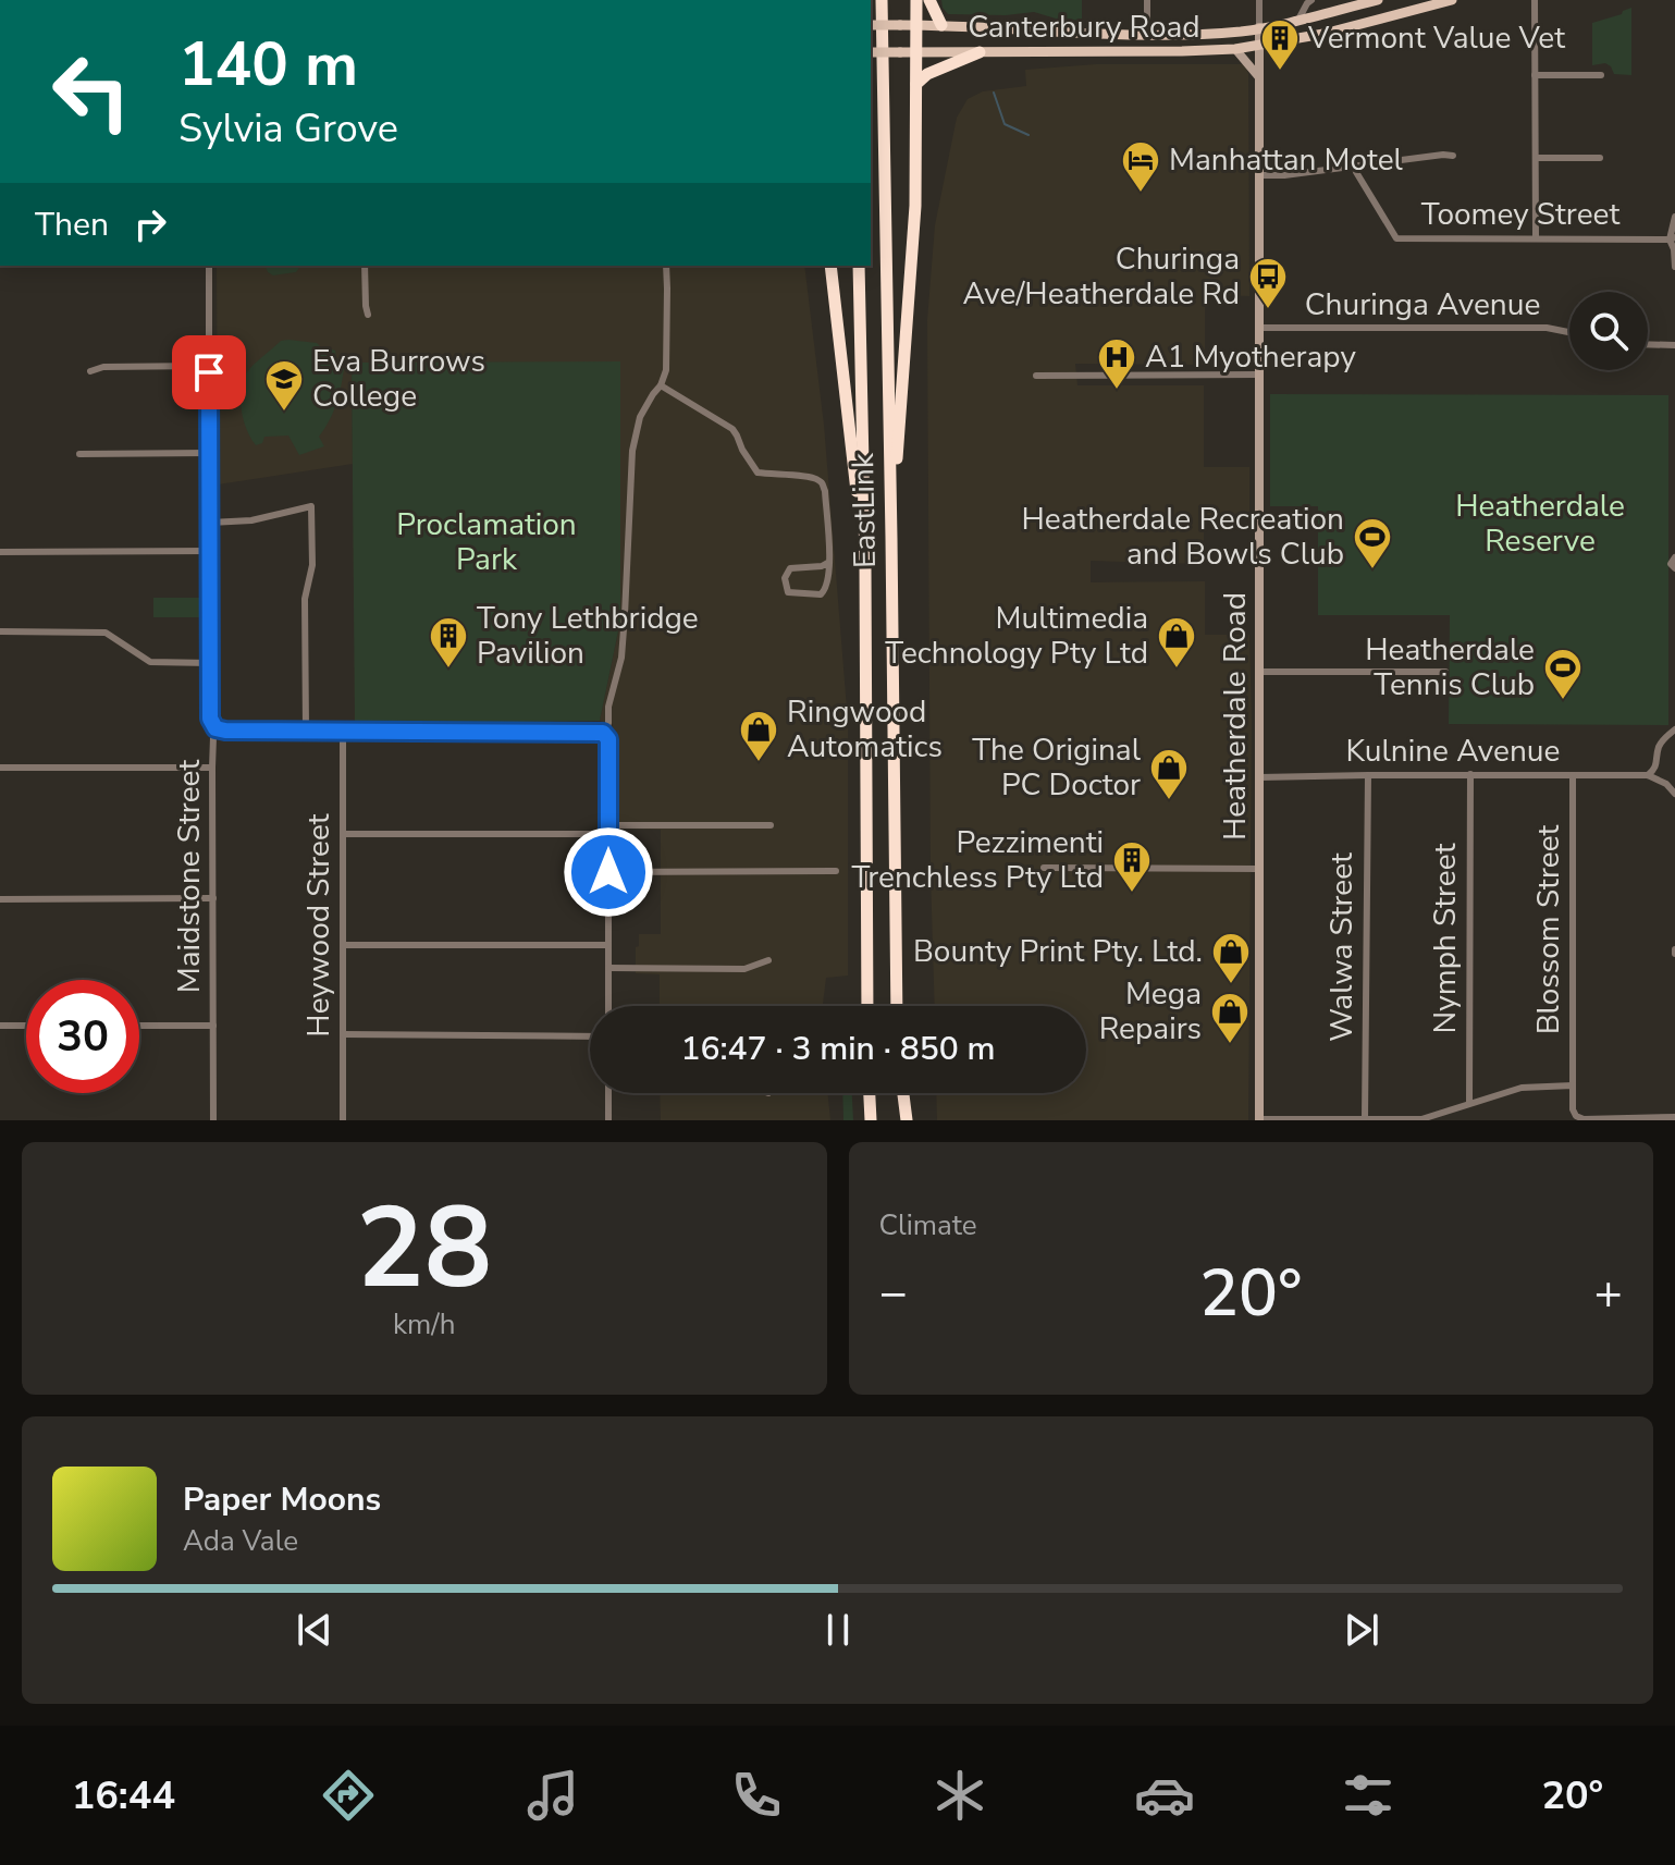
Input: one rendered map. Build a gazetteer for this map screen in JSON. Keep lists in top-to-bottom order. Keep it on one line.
{"streets":{"highway":["EastLink"],"main road":["Canterbury Road","Heatherdale Road"],"street":["Toomey Street","Churinga Avenue","Kulnine Avenue","Maidstone Street","Heywood Street","Blossom Street","Nymph Street","Walwa Street"]},"crossings":[["Canterbury Road","Heatherdale Road"],["Churinga Avenue","Heatherdale Road"],["Heatherdale Road","Kulnine Avenue"],["Kulnine Avenue","Blossom Street"],["Kulnine Avenue","Nymph Street"],["Kulnine Avenue","Walwa Street"]],"parks":["Heatherdale Reserve","Proclamation Park"],"places":{"building":["Vermont Value Vet","Tony Lethbridge Pavilion","Pezzimenti Trenchless Pty Ltd"],"hotel":["Manhattan Motel"],"bus stop":["Churinga Ave/Heatherdale Rd"],"hospital":["A1 Myotherapy"],"school or university":["Eva Burrows College"],"sports":["Heatherdale Recreation and Bowls Club","Heatherdale Tennis Club"],"shop":["Multimedia Technology Pty Ltd","Ringwood Automatics","The Original PC Doctor","Bounty Print Pty. Ltd.","Mega Repairs"]},"page":{"turn":["140 m","Sylvia Grove"],"then":"Then","limit":"30","trip":"16:47 · 3 min · 850 m","tile":[["28","km/h"],"Climate"],"heat":["−","20°","+"],"song":["Paper Moons","Ada Vale"],"tabs":["16:44","20°"]}}
